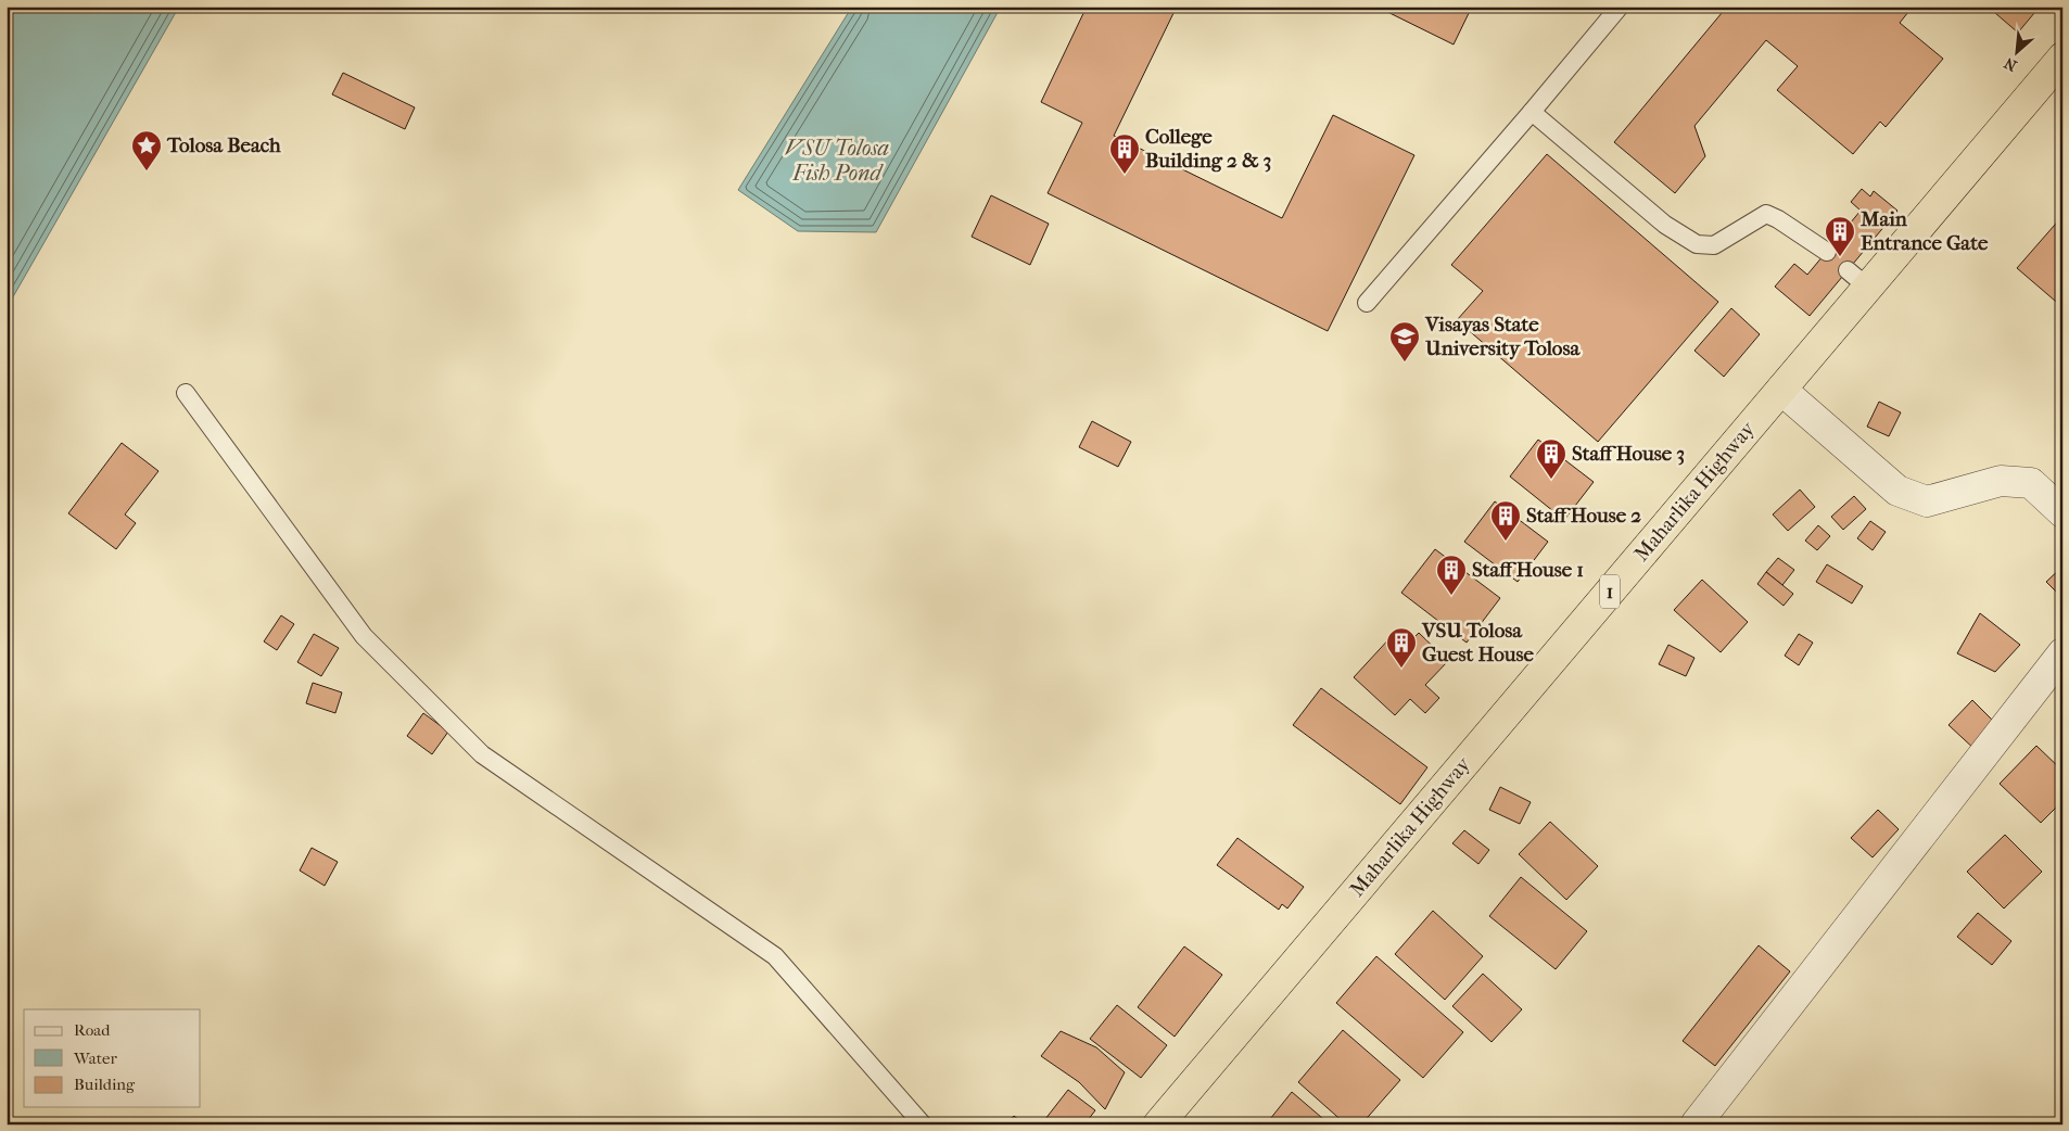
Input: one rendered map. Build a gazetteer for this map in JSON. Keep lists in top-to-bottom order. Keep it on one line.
{"streets":{"highway":["Maharlika Highway","1"]},"water":["VSU Tolosa Fish Pond"],"places":{"place":["Tolosa Beach"],"building":["College Building 2 & 3","Main Entrance Gate","Staff House 3","Staff House 2","Staff House 1","VSU Tolosa Guest House"],"school or university":["Visayas State University Tolosa"]},"legend":["Road","Water","Building"],"north":"bottom left"}
